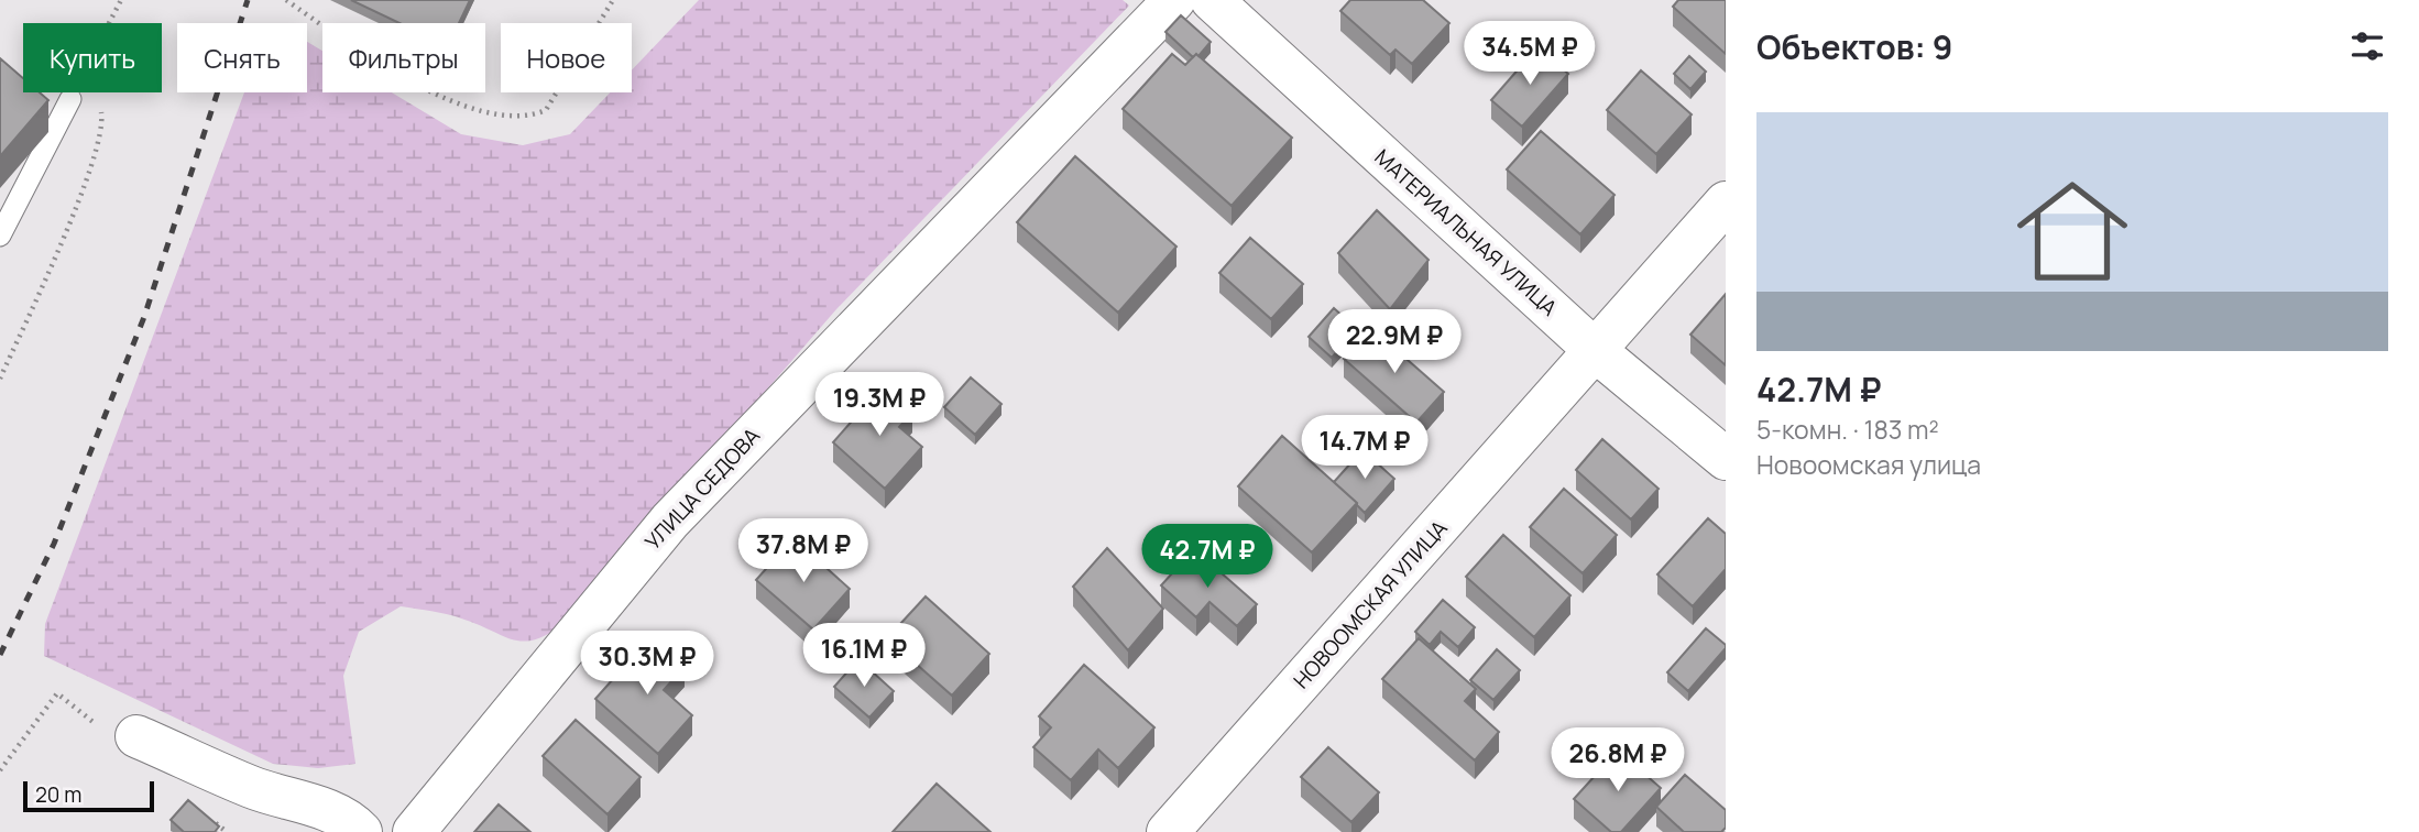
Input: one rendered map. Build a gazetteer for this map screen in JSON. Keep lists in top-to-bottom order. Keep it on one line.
{"streets":{"street":["МАТЕРИАЛЬНАЯ УЛИЦА","УЛИЦА СЕДОВА","НОВООМСКАЯ УЛИЦА"]},"crossings":[["МАТЕРИАЛЬНАЯ УЛИЦА","УЛИЦА СЕДОВА"],["МАТЕРИАЛЬНАЯ УЛИЦА","НОВООМСКАЯ УЛИЦА"]],"scale_bar":"20 m","page":{"heading":"Объектов: 9","price":["34.5M ₽","22.9M ₽","19.3M ₽","14.7M ₽","37.8M ₽","42.7M ₽","16.1M ₽","30.3M ₽","26.8M ₽"],"chip":["Купить","Снять","Фильтры","Новое"],"list":[{"name":"42.7M ₽","note":"5-комн. · 183 m² · Новоомская улица"}],"scale":"20 m"}}
